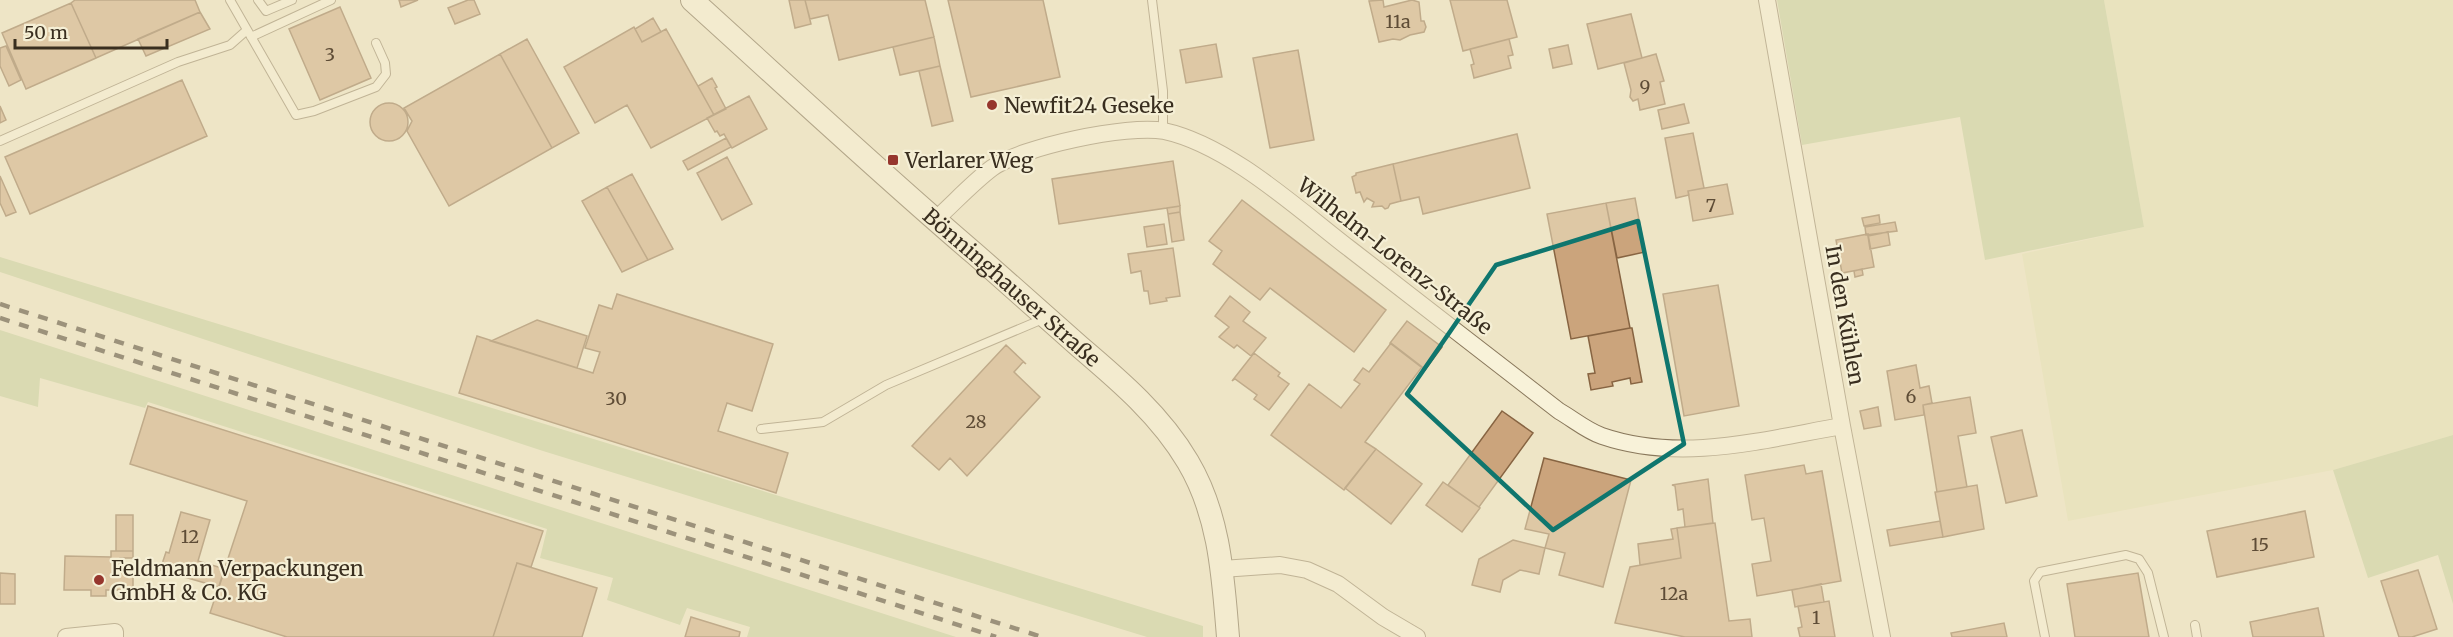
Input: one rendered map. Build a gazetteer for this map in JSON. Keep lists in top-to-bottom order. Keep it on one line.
{"streets":{"main road":["Bönninghauser Straße"],"street":["Wilhelm-Lorenz-Straße","In den Kühlen"]},"crossings":[["Wilhelm-Lorenz-Straße","Bönninghauser Straße"],["Wilhelm-Lorenz-Straße","In den Kühlen"]],"places":{"other":["Newfit24 Geseke","Feldmann Verpackungen GmbH & Co. KG"],"transit":["Verlarer Weg"]},"house_numbers":["11a","3","9","7","6","30","28","12","15","12a","1"],"scale_bar":"50 m"}
